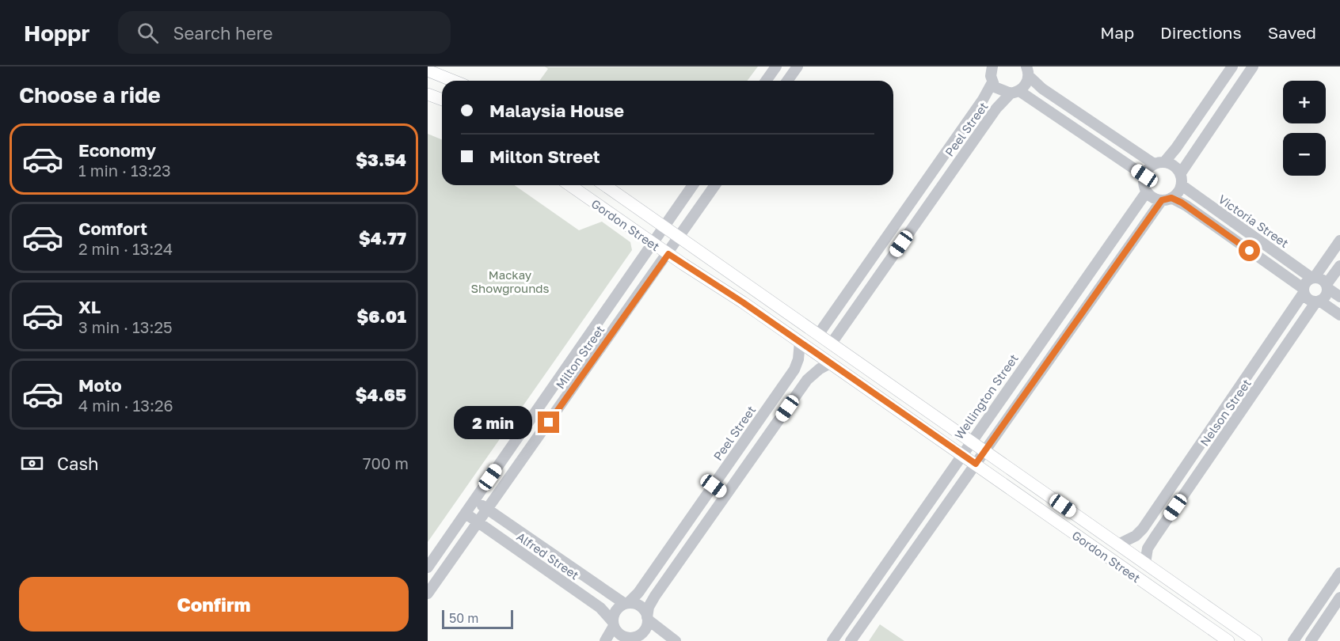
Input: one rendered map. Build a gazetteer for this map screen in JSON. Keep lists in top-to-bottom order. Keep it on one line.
{"streets":{"main road":["Gordon Street"],"street":["Peel Street","Victoria Street","Milton Street","Wellington Street","Nelson Street","Alfred Street"]},"crossings":[["Peel Street","Gordon Street"],["Peel Street","Alfred Street"],["Victoria Street","Wellington Street"],["Victoria Street","Nelson Street"],["Gordon Street","Milton Street"],["Gordon Street","Wellington Street"],["Gordon Street","Nelson Street"],["Milton Street","Alfred Street"]],"parks":["Mackay Showgrounds"],"scale_bar":"50 m","page":{"header":"Hoppr","search":"Search here","nav":["Map","Directions","Saved"],"heading":"Choose a ride","map_buttons":["+","−"],"banner":["Malaysia House","Milton Street"],"list":[{"name":"Economy","note":"1 min · 13:23","value":"$3.54"},{"name":"Comfort","note":"2 min · 13:24","value":"$4.77"},{"name":"XL","note":"3 min · 13:25","value":"$6.01"},{"name":"Moto","note":"4 min · 13:26","value":"$4.65"}],"bubble":"2 min","pay":["Cash","700 m"],"buttons":"Confirm","scale":"50 m"}}
